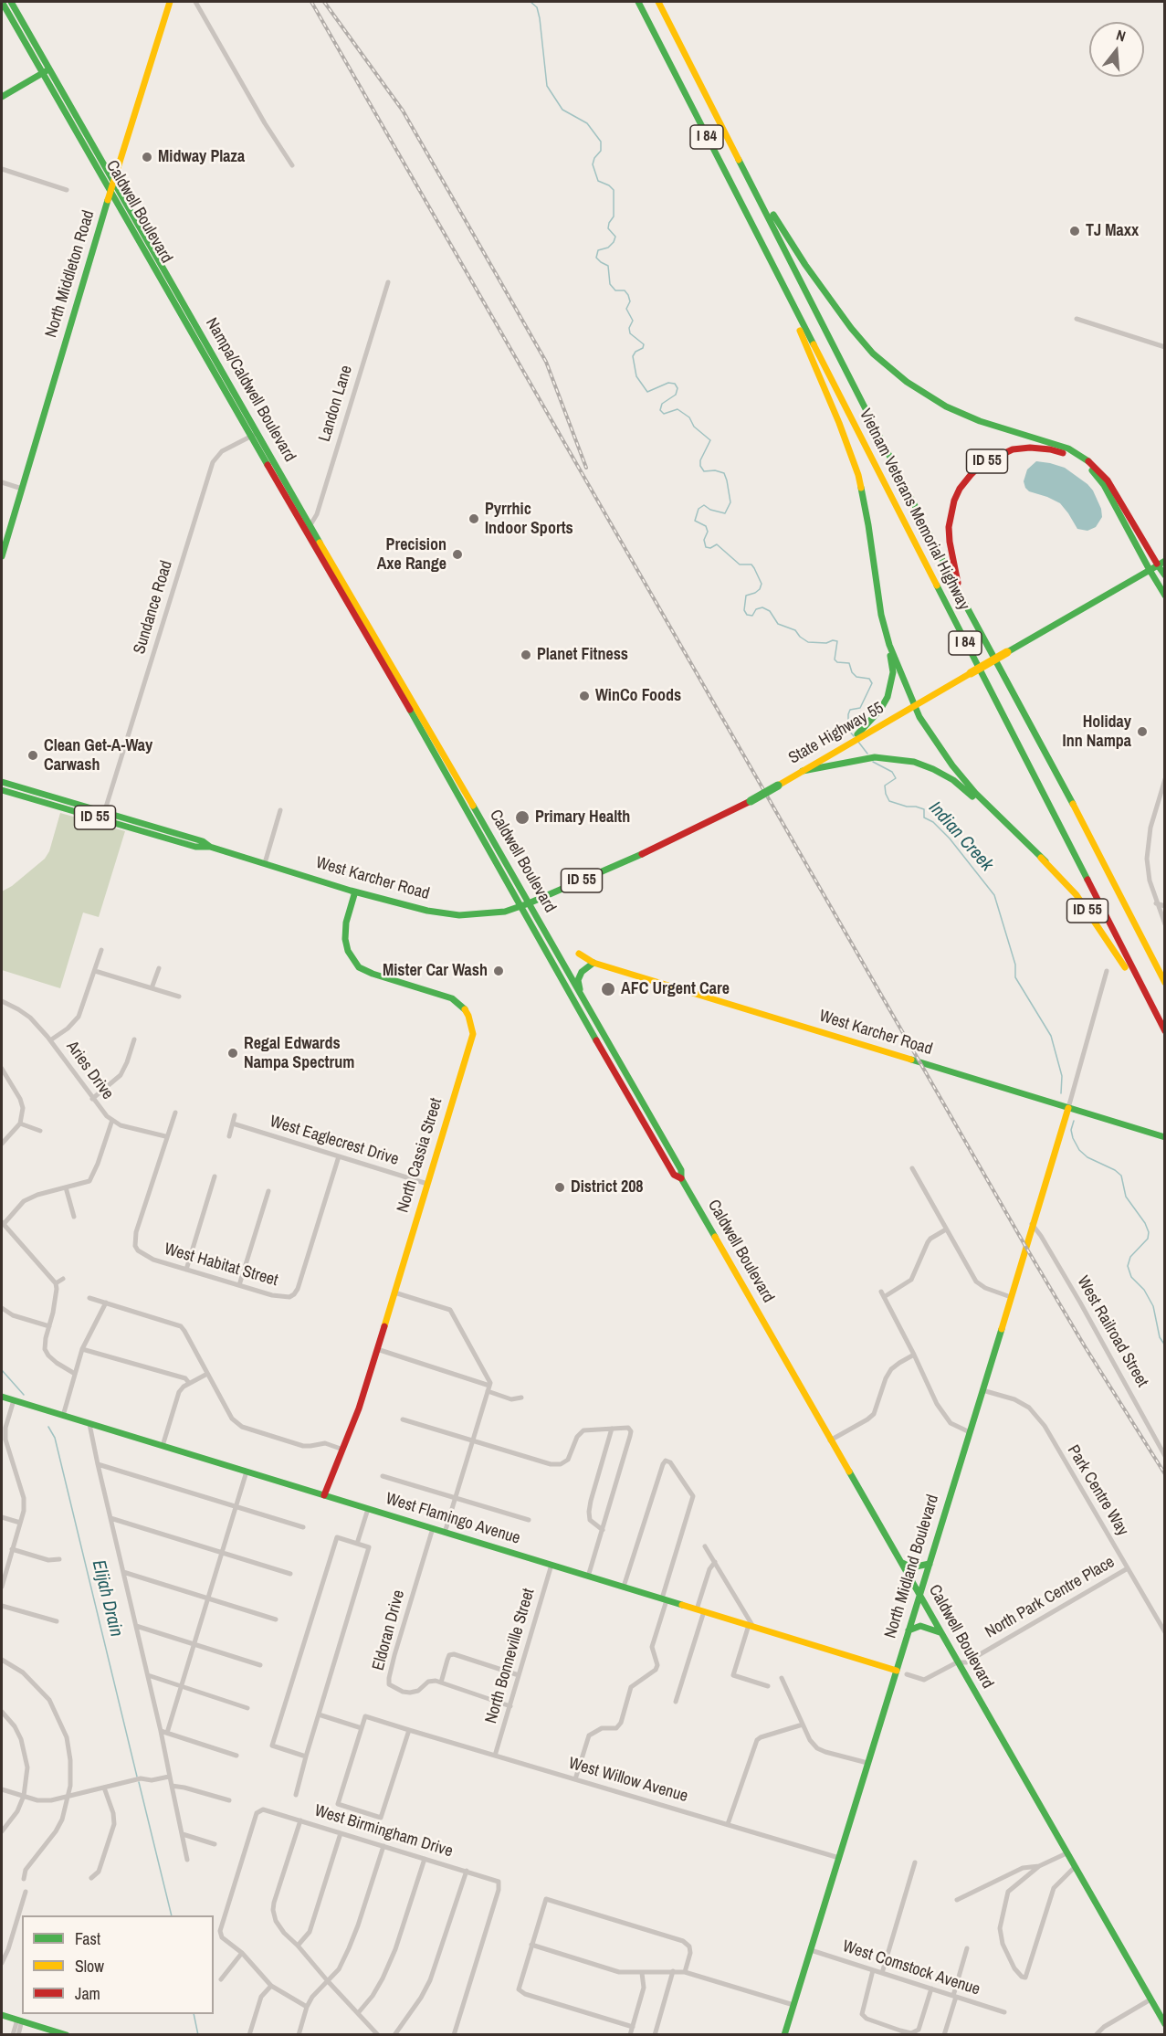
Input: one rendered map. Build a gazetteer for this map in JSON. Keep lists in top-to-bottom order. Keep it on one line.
{"streets":{"main road":["I 84","Caldwell Boulevard","North Middleton Road","Nampa/Caldwell Boulevard","ID 55","Vietnam Veterans Memorial Highway","State Highway 55","West Karcher Road","North Cassia Street","West Flamingo Avenue","North Midland Boulevard"],"street":["Landon Lane","Sundance Road","Aries Drive","West Eaglecrest Drive","West Habitat Street","West Railroad Street","Park Centre Way","North Park Centre Place","Eldoran Drive","North Bonneville Street","West Willow Avenue","West Birmingham Drive","West Comstock Avenue"]},"crossings":[["I 84","ID 55"],["I 84","Vietnam Veterans Memorial Highway"],["Caldwell Boulevard","North Middleton Road"],["Caldwell Boulevard","Nampa/Caldwell Boulevard"],["Caldwell Boulevard","Sundance Road"],["Caldwell Boulevard","State Highway 55"],["Caldwell Boulevard","West Karcher Road"],["Caldwell Boulevard","North Midland Boulevard"],["Caldwell Boulevard","North Park Centre Place"],["North Middleton Road","Nampa/Caldwell Boulevard"],["Nampa/Caldwell Boulevard","Landon Lane"],["Nampa/Caldwell Boulevard","Sundance Road"],["ID 55","Vietnam Veterans Memorial Highway"],["ID 55","State Highway 55"],["Sundance Road","West Karcher Road"],["State Highway 55","West Karcher Road"],["West Karcher Road","North Cassia Street"],["West Karcher Road","North Midland Boulevard"],["Aries Drive","West Habitat Street"],["West Eaglecrest Drive","North Cassia Street"],["West Eaglecrest Drive","West Habitat Street"],["North Cassia Street","West Flamingo Avenue"],["West Railroad Street","North Midland Boulevard"],["Park Centre Way","North Midland Boulevard"],["Park Centre Way","North Park Centre Place"],["West Flamingo Avenue","North Midland Boulevard"],["West Flamingo Avenue","Eldoran Drive"],["West Flamingo Avenue","North Bonneville Street"],["North Midland Boulevard","West Willow Avenue"],["North Midland Boulevard","West Comstock Avenue"],["North Bonneville Street","West Willow Avenue"]],"water":["Indian Creek","Elijah Drain"],"places":["Midway Plaza","TJ Maxx","Pyrrhic Indoor Sports","Precision Axe Range","Planet Fitness","WinCo Foods","Holiday Inn Nampa","Clean Get-A-Way Carwash","Primary Health","Mister Car Wash","AFC Urgent Care","Regal Edwards Nampa Spectrum","District 208"],"legend":["Fast","Slow","Jam"],"north":"top"}
